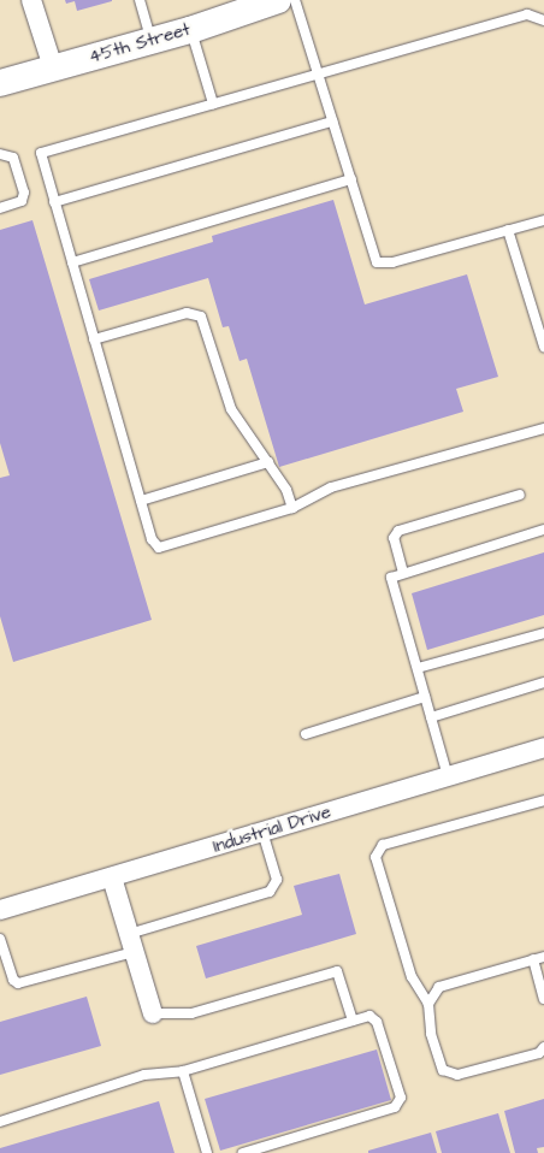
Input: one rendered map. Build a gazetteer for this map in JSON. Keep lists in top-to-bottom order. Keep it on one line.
{"streets":{"main road":["45th Street"],"street":["Industrial Drive"]}}
